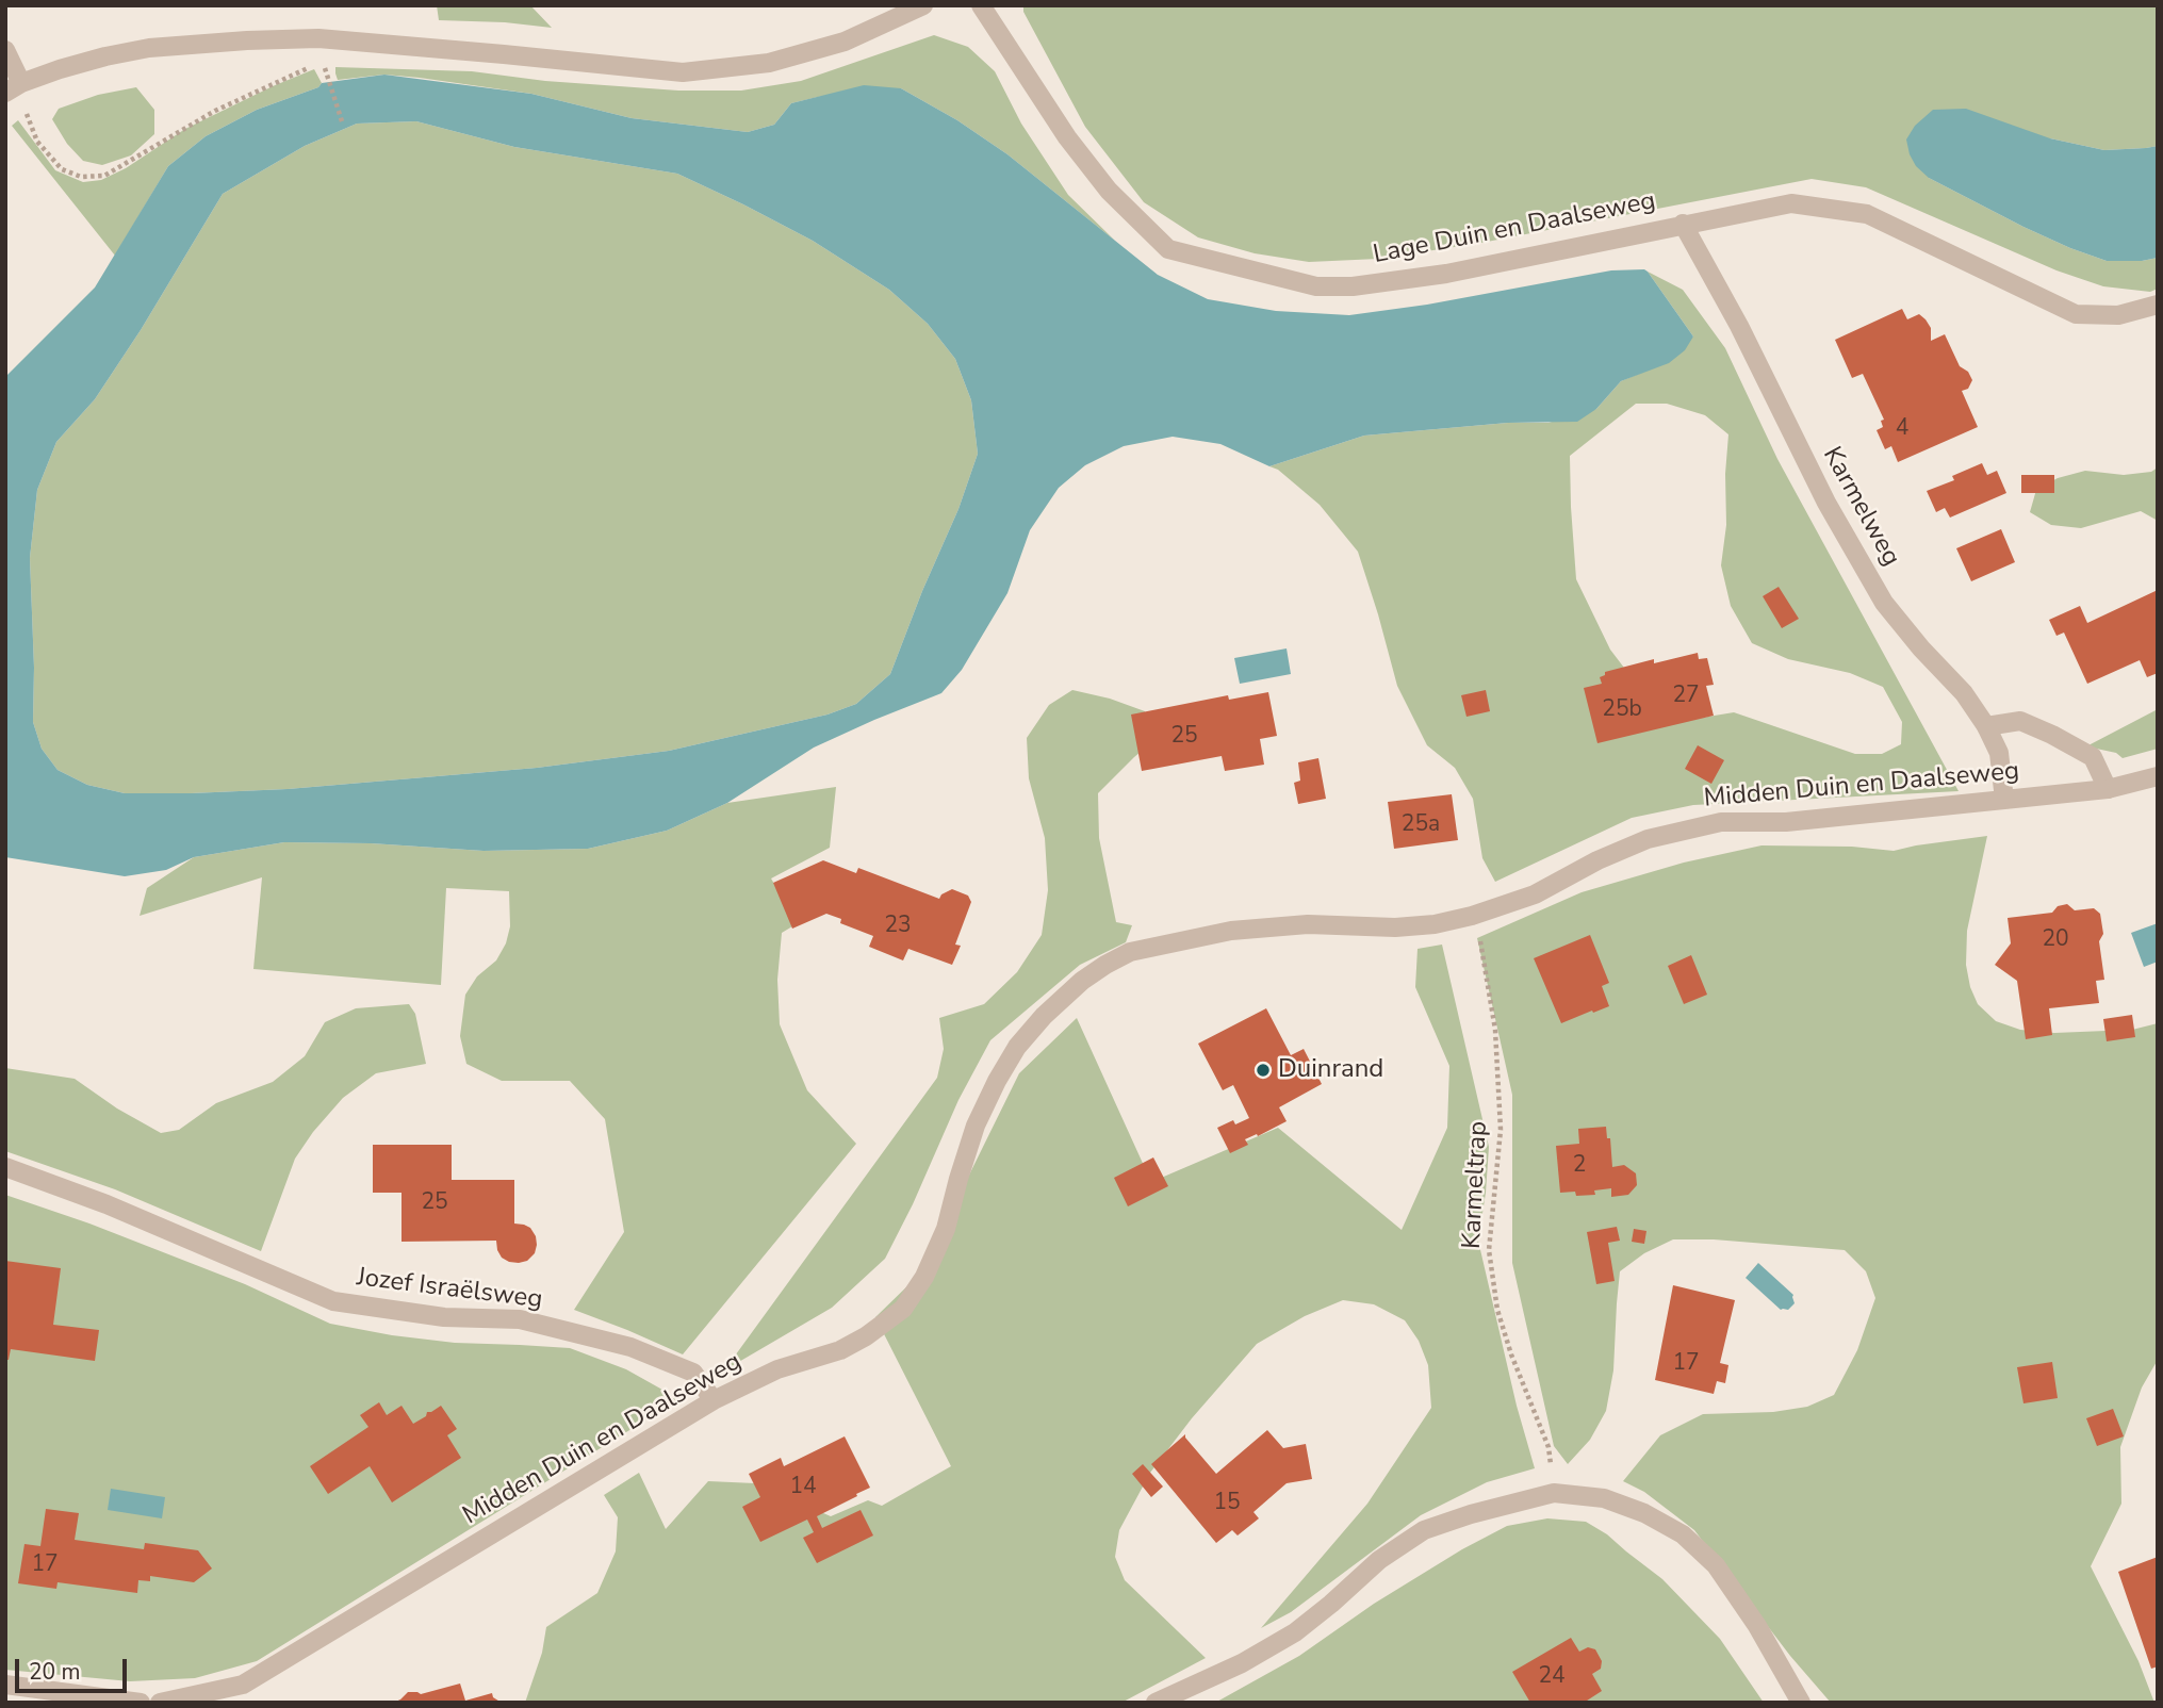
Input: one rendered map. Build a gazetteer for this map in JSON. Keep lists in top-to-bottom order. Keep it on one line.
{"streets":{"street":["Lage Duin en Daalseweg","Karmelweg","Midden Duin en Daalseweg","Jozef Israëlsweg"],"path":["Karmeltrap"]},"crossings":[["Lage Duin en Daalseweg","Karmelweg"],["Karmelweg","Midden Duin en Daalseweg"],["Midden Duin en Daalseweg","Karmeltrap"],["Midden Duin en Daalseweg","Jozef Israëlsweg"]],"places":["Duinrand"],"house_numbers":["4","27","25b","25","25a","23","20","2","25","17","14","15","17","24"],"scale_bar":"20 m"}
